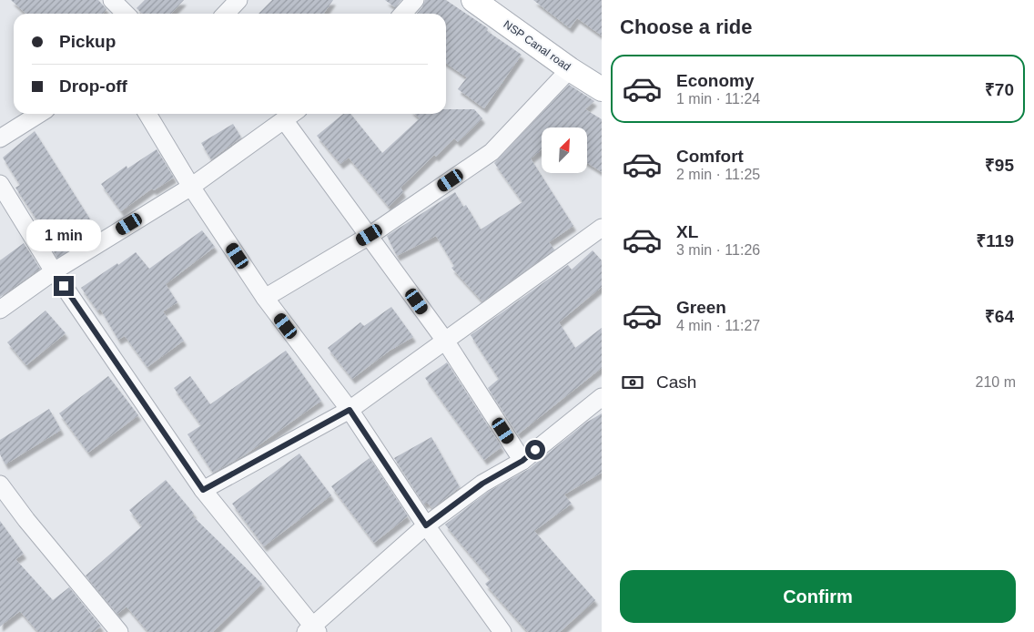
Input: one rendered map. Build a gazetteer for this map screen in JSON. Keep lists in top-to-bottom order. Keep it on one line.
{"streets":{"street":["NSP Canal road"]},"north":"top right","page":{"heading":"Choose a ride","banner":["Pickup","Drop-off"],"list":[{"name":"Economy","note":"1 min · 11:24","value":"₹70"},{"name":"Comfort","note":"2 min · 11:25","value":"₹95"},{"name":"XL","note":"3 min · 11:26","value":"₹119"},{"name":"Green","note":"4 min · 11:27","value":"₹64"}],"bubble":"1 min","pay":["Cash","210 m"],"buttons":"Confirm"}}
